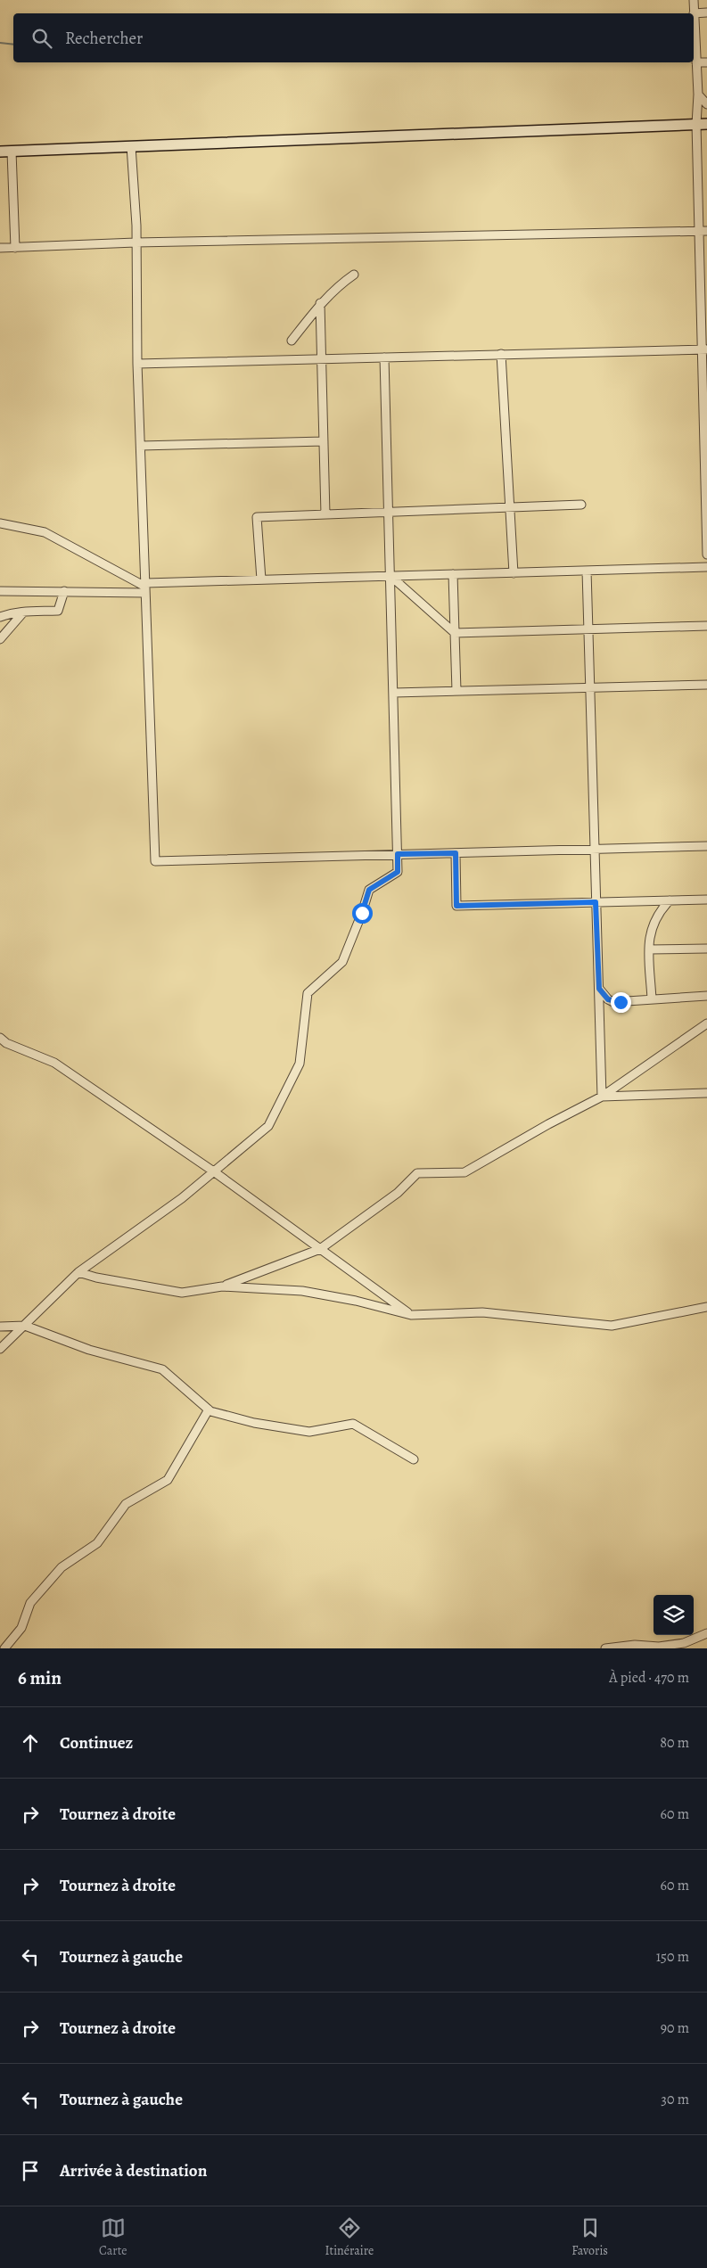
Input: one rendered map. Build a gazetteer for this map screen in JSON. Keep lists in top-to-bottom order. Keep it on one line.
{"page":{"search":"Rechercher","heading":["6 min","À pied · 470 m"],"list":[["Continuez","80 m"],["Tournez à droite","60 m"],["Tournez à droite","60 m"],["Tournez à gauche","150 m"],["Tournez à droite","90 m"],["Tournez à gauche","30 m"],"Arrivée à destination"],"nav":["Carte","Itinéraire","Favoris"]}}
